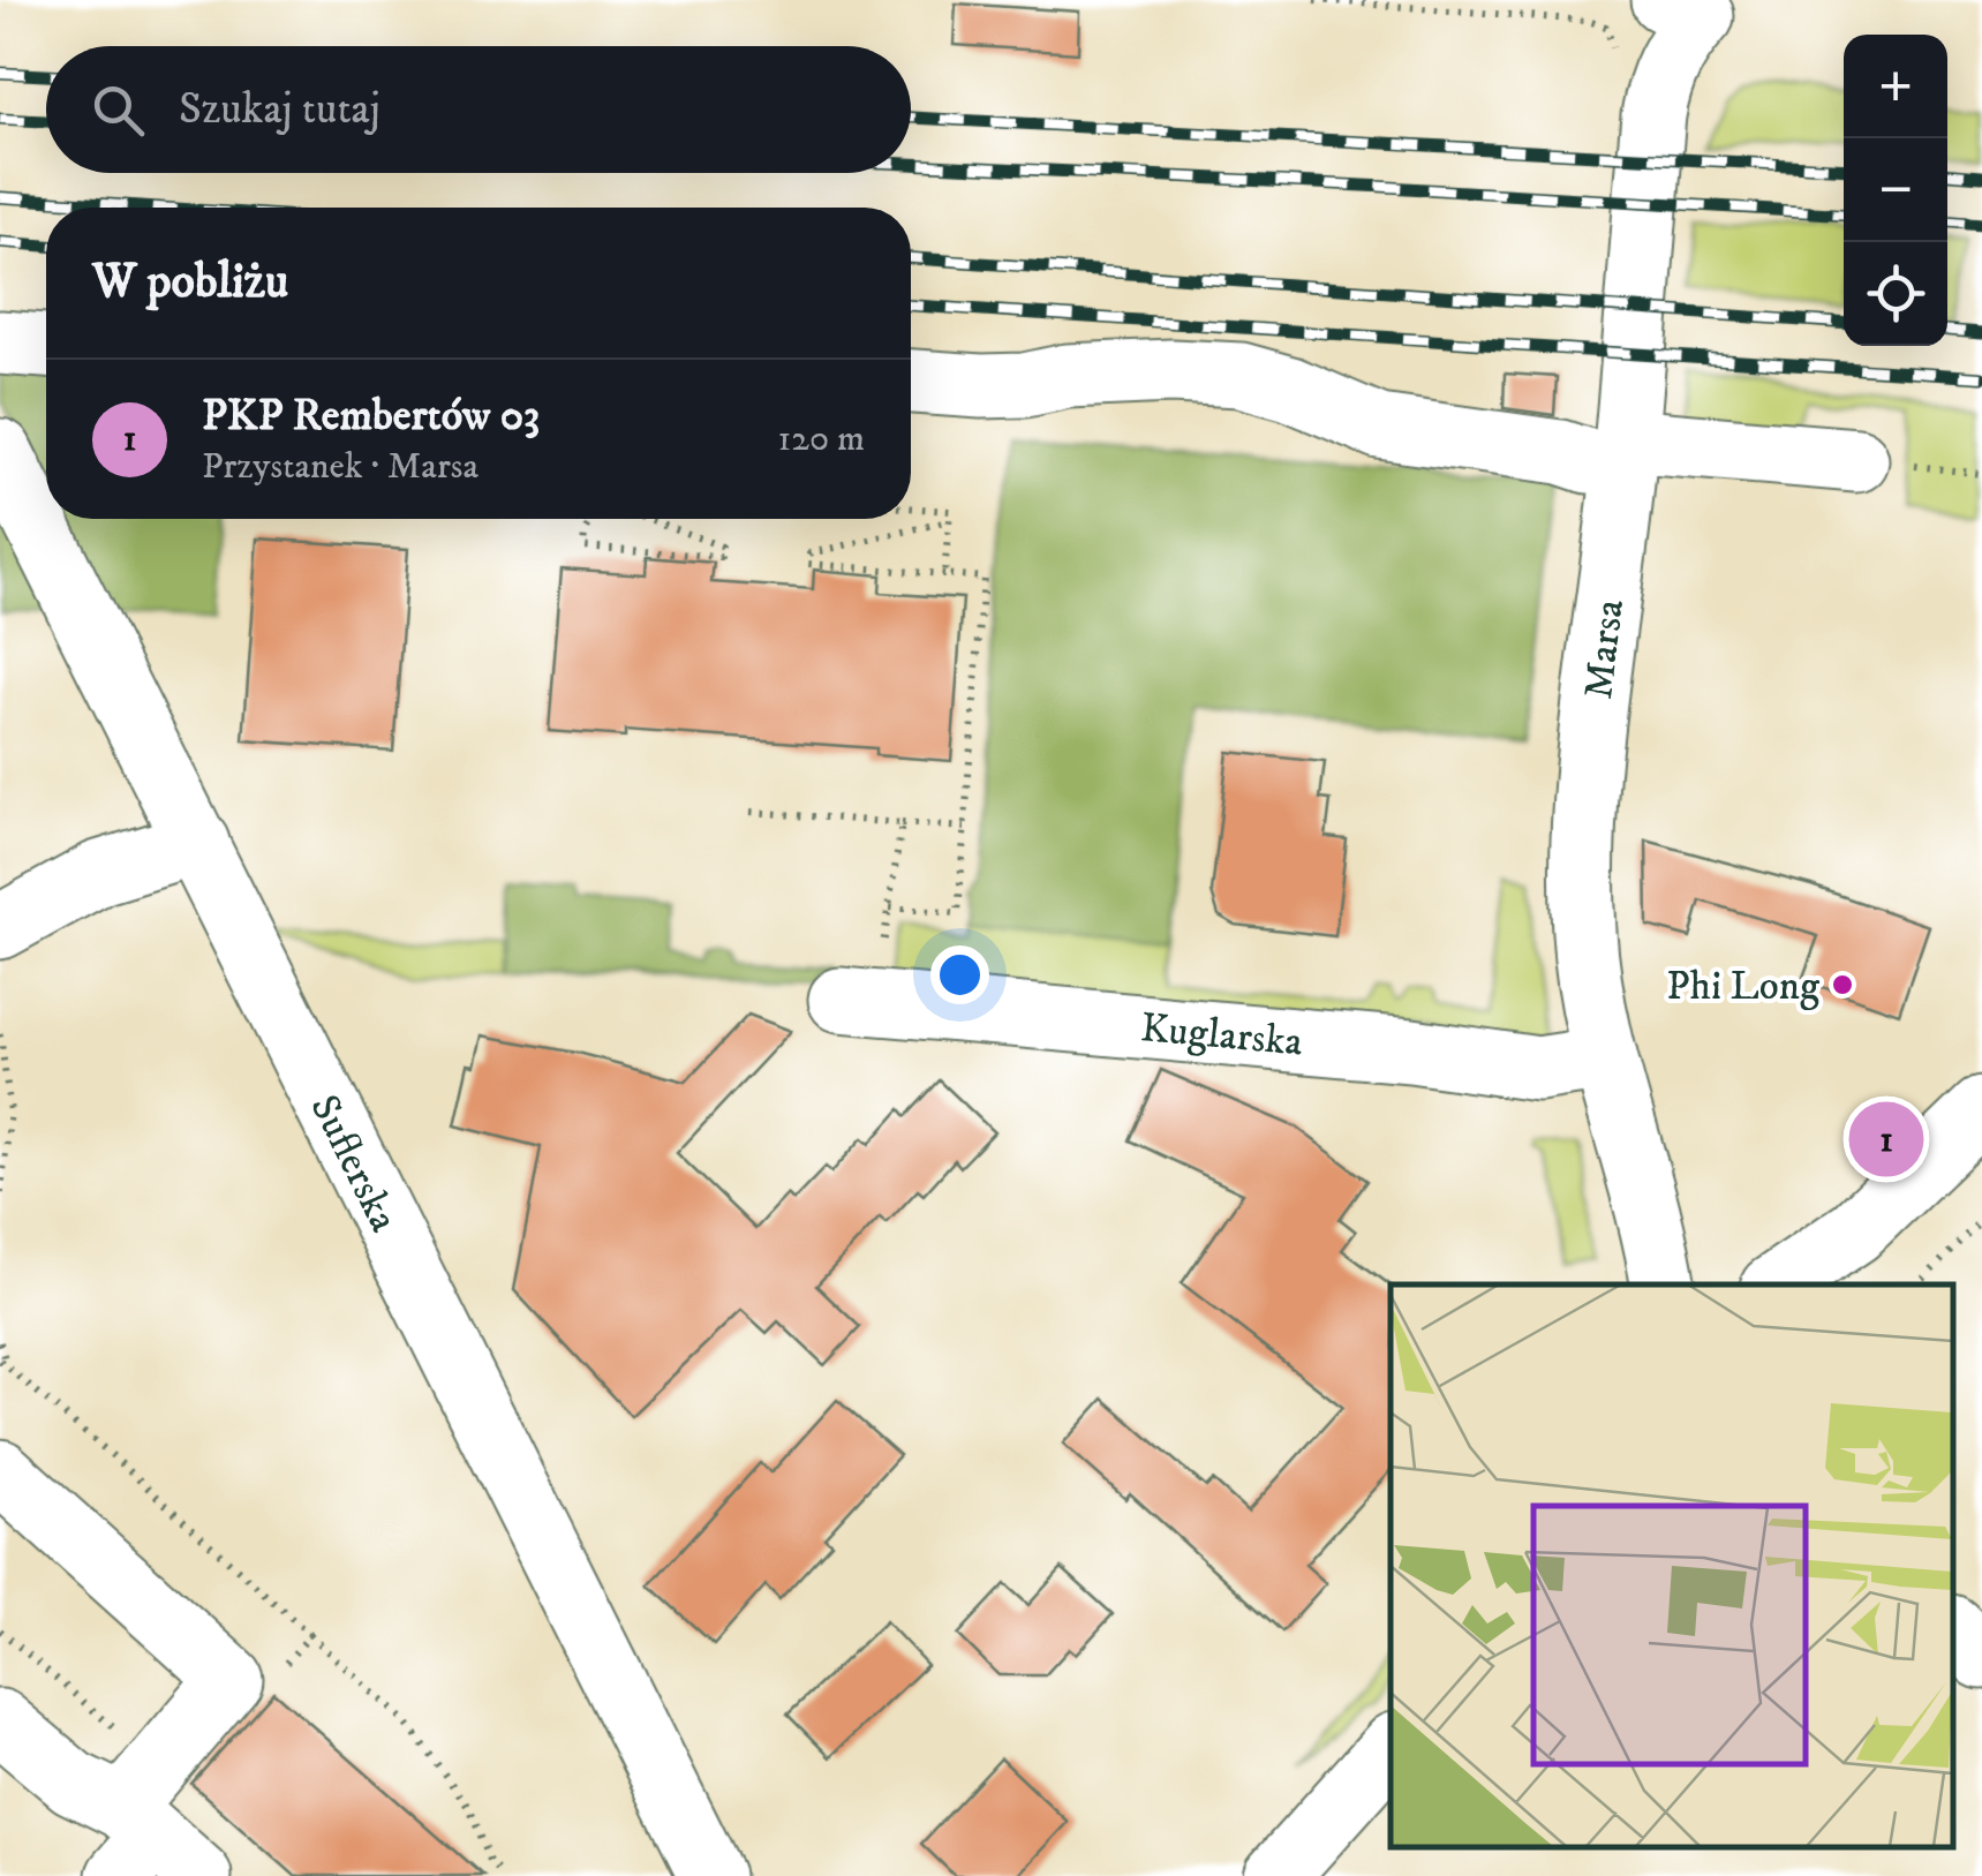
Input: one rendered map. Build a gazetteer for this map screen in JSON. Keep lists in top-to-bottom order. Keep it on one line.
{"streets":{"street":["Marsa","Kuglarska","Suflerska"]},"crossings":[["Marsa","Kuglarska"]],"places":["Phi Long"],"page":{"map_buttons":["+","−"],"search":"Szukaj tutaj","heading":"W pobliżu","list":[{"mark":"1","name":"PKP Rembertów 03","note":"Przystanek · Marsa","value":"120 m"}],"pins":"1"}}
